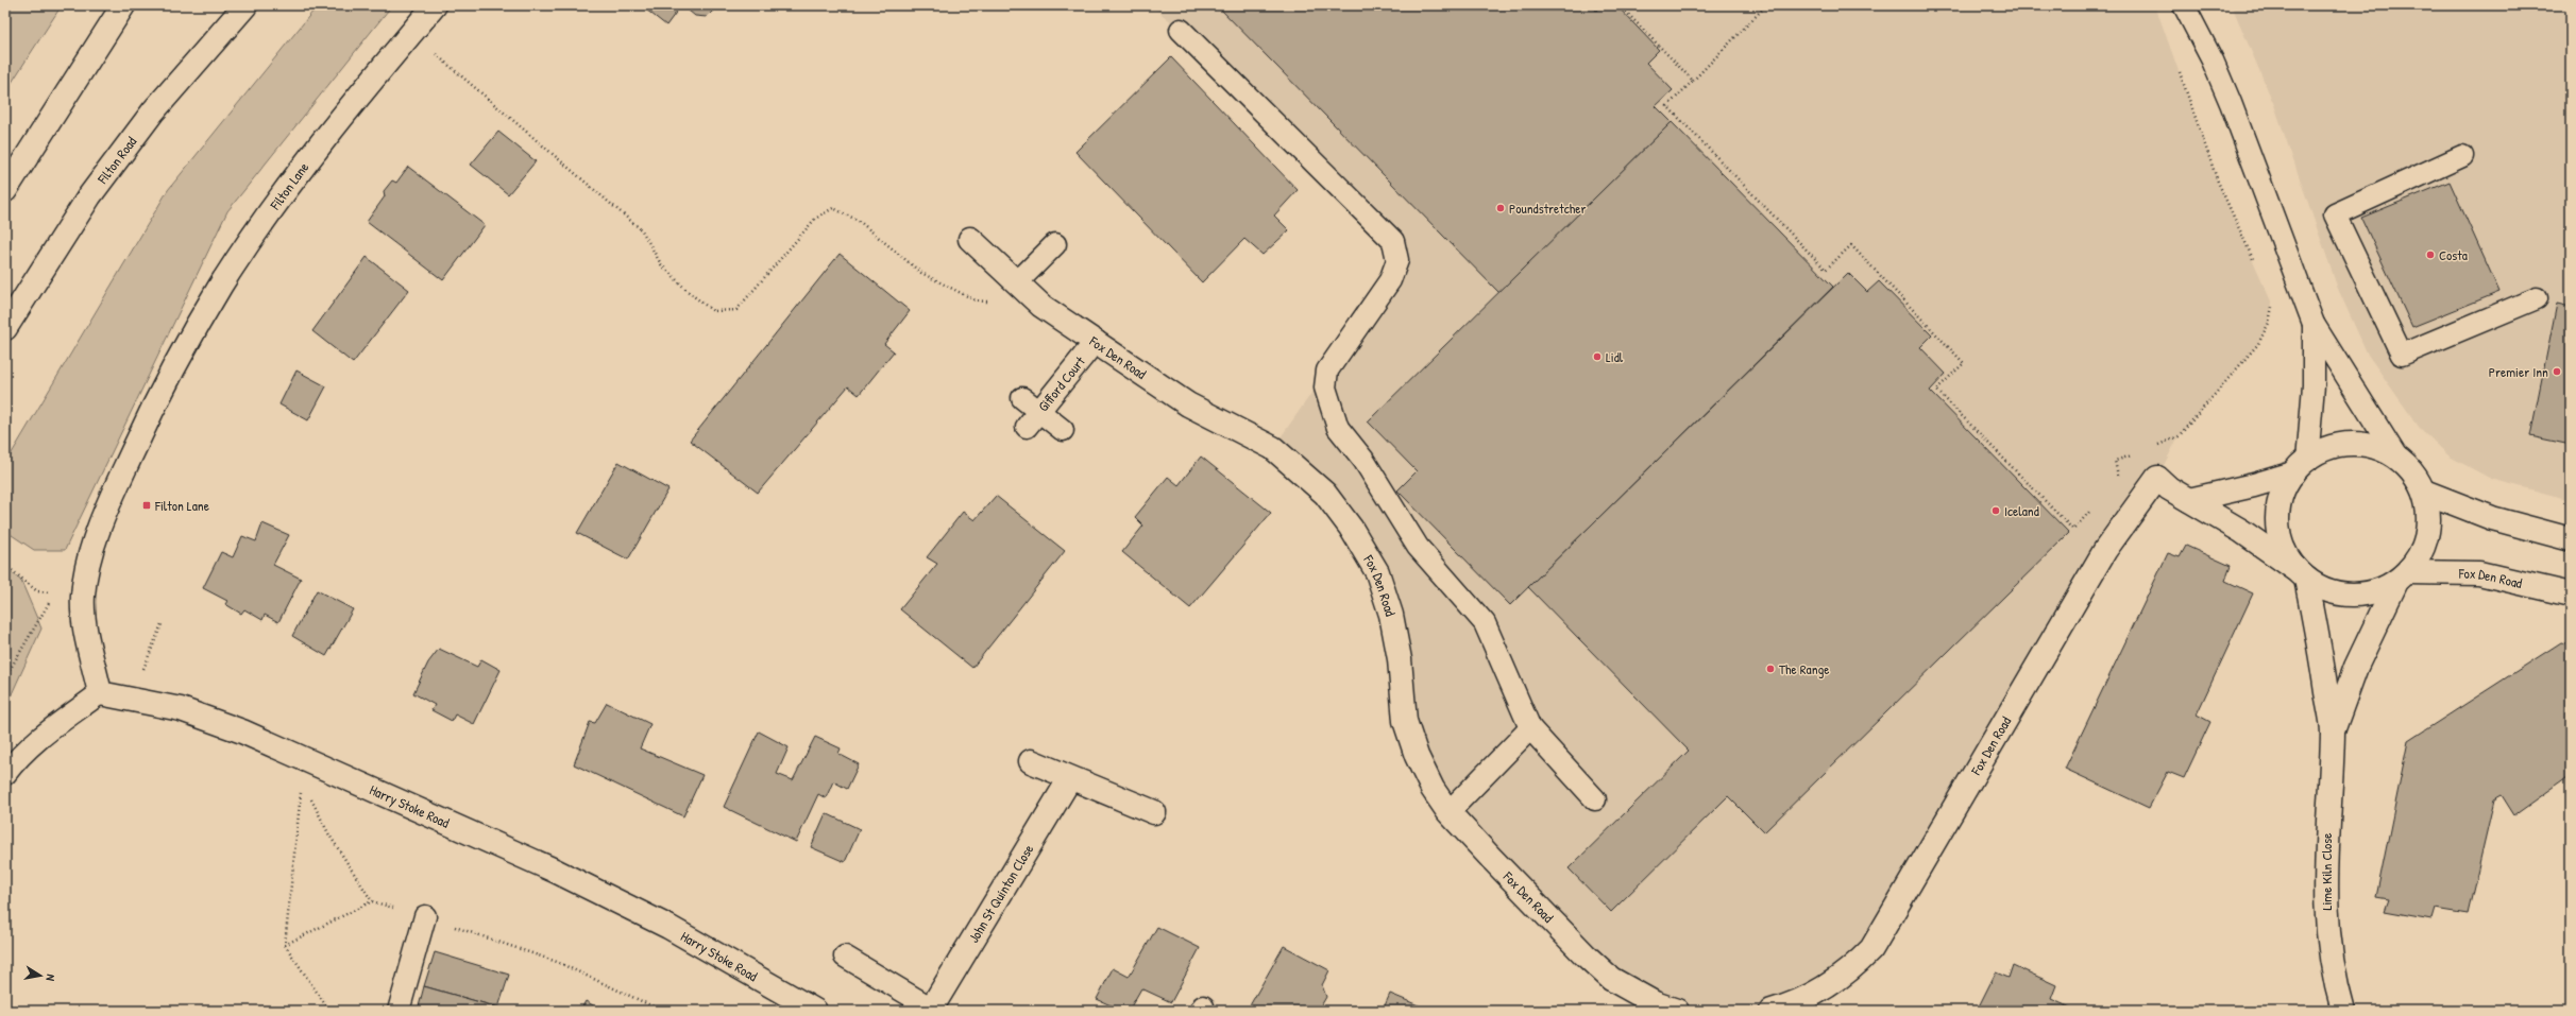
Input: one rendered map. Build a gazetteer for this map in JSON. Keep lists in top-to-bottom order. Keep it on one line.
{"streets":{"street":["Filton Road","Filton Lane","Fox Den Road","Harry Stoke Road","Lime Kiln Close","John St Quinton Close"],"lane":["Gifford Court"]},"crossings":[["Filton Lane","Harry Stoke Road"],["Fox Den Road","Gifford Court"],["Fox Den Road","Lime Kiln Close"]],"places":{"other":["Poundstretcher","Costa","Lidl","Premier Inn","Iceland","The Range"],"transit":["Filton Lane"]},"north":"right"}
